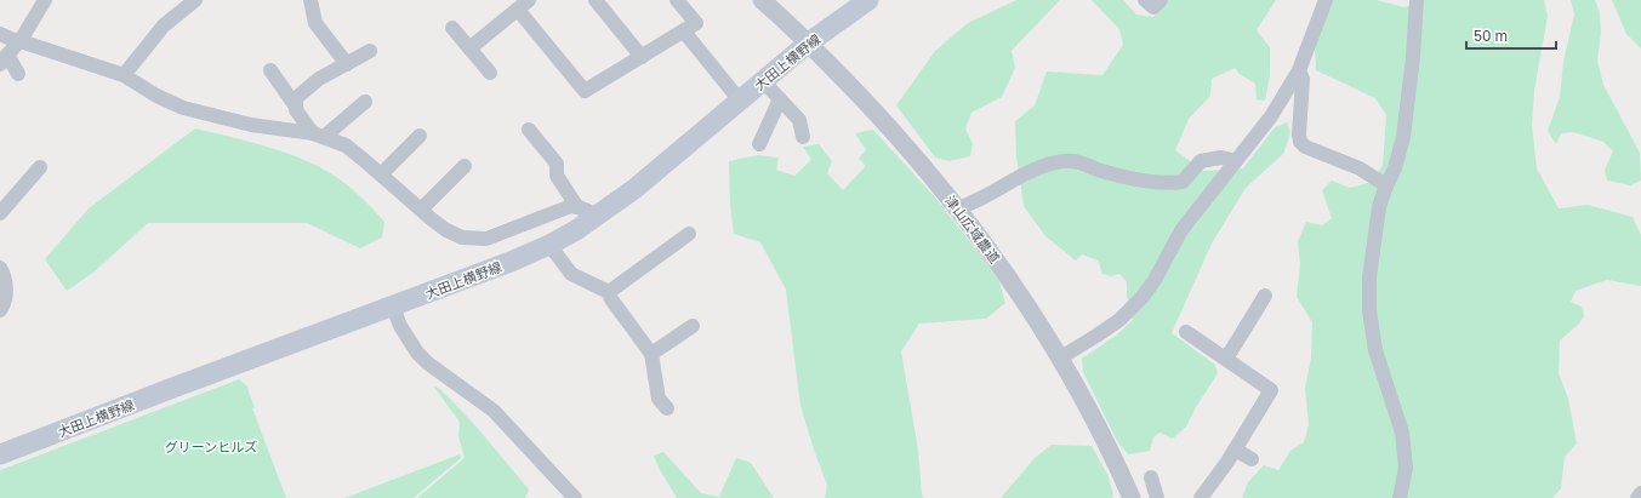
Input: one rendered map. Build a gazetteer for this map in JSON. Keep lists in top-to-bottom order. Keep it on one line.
{"streets":{"main road":["大田上横野線"],"street":["津山広域農道"]},"crossings":[["大田上横野線","津山広域農道"]],"parks":["グリーンヒルズ"],"scale_bar":"50 m"}
